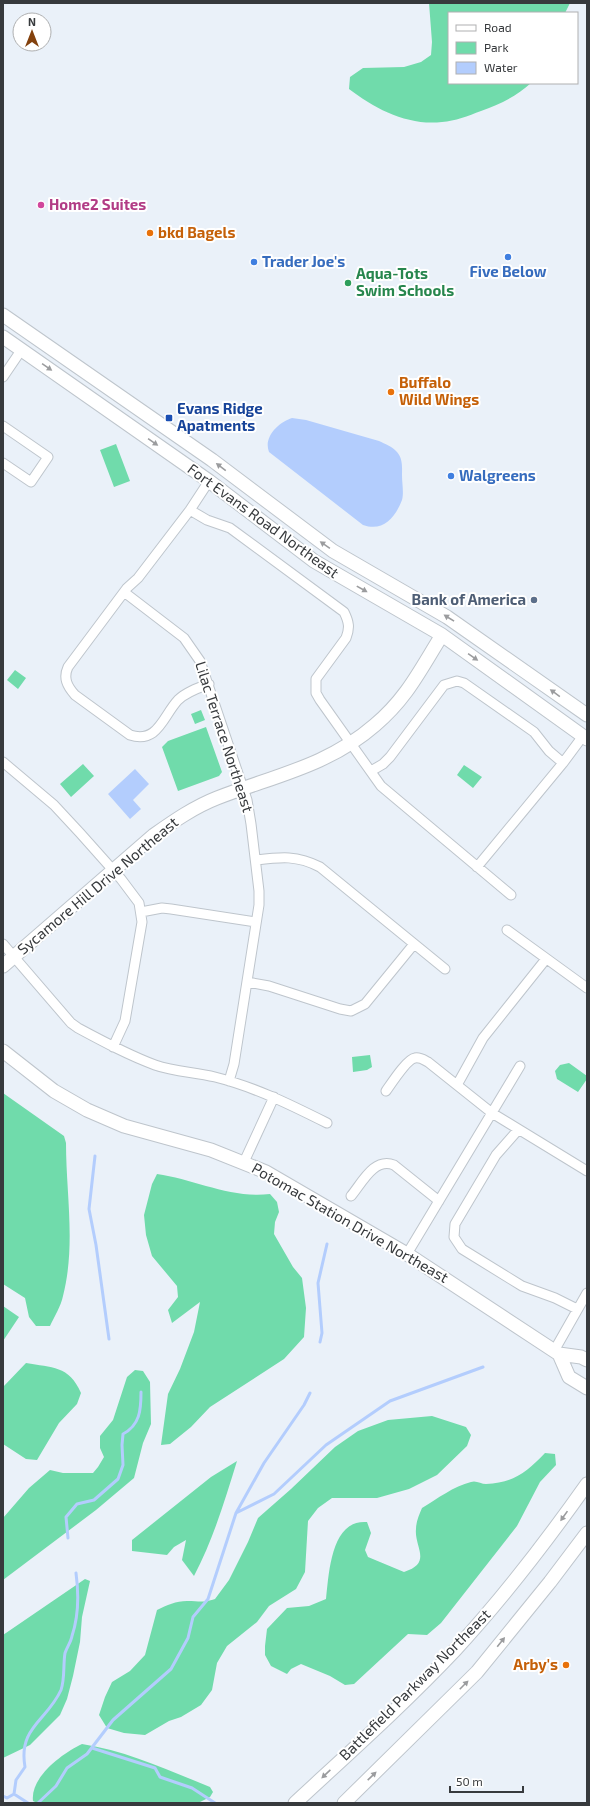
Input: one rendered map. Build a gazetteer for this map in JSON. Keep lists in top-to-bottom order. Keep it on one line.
{"streets":{"main road":["Fort Evans Road Northeast","Sycamore Hill Drive Northeast","Potomac Station Drive Northeast","Battlefield Parkway Northeast"],"street":["Lilac Terrace Northeast"]},"crossings":[["Fort Evans Road Northeast","Sycamore Hill Drive Northeast"],["Lilac Terrace Northeast","Sycamore Hill Drive Northeast"]],"places":{"other":["Home2 Suites","bkd Bagels","Five Below","Trader Joe's","Aqua-Tots Swim Schools","Buffalo Wild Wings","Walgreens","Bank of America","Arby's"],"transit":["Evans Ridge Apatments"]},"legend":["Road","Park","Water"],"scale_bar":"50 m","north":"top"}
